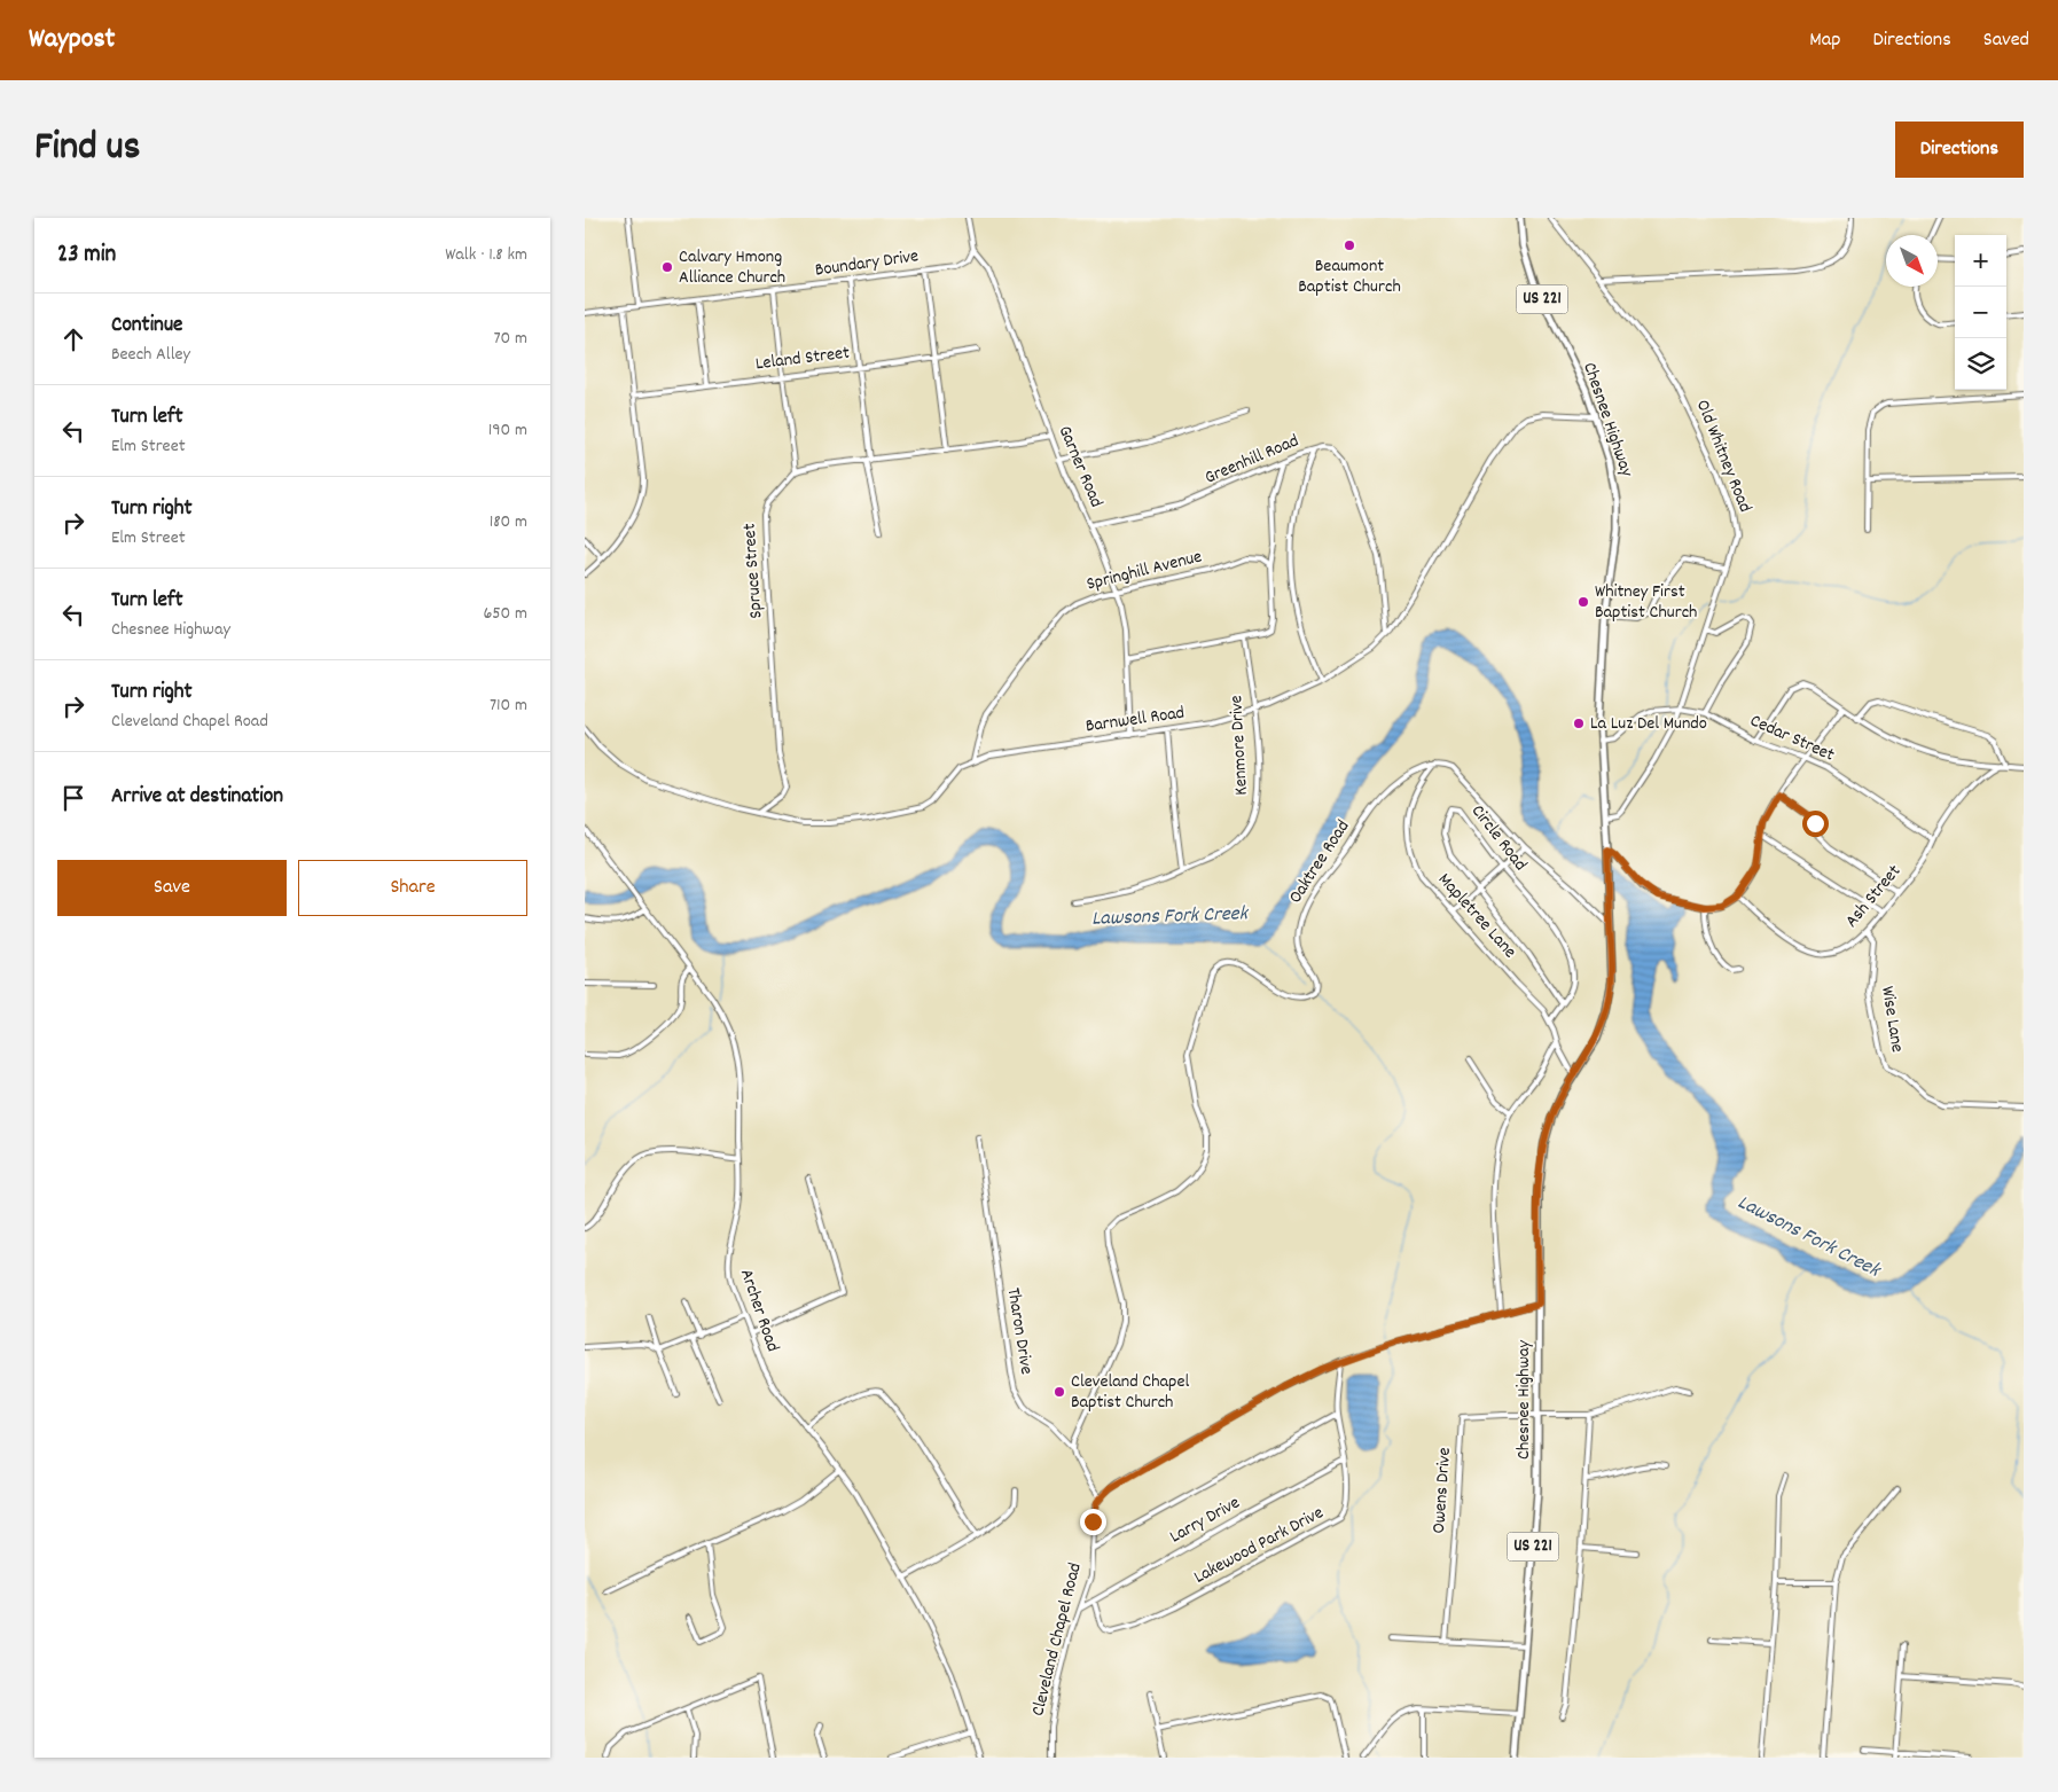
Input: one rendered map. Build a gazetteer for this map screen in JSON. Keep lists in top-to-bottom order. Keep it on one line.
{"streets":{"main road":["US 221","Chesnee Highway"],"street":["Boundary Drive","Leland Street","Old Whitney Road","Greenhill Road","Garner Road","Spruce Street","Springhill Avenue","Barnwell Road","Cedar Street","Kenmore Drive","Circle Road","Oaktree Road","Ash Street","Mapletree Lane","Wise Lane","Archer Road","Tharon Drive","Owens Drive","Larry Drive","Lakewood Park Drive","Cleveland Chapel Road"]},"crossings":[["Boundary Drive","Garner Road"],["Chesnee Highway","Old Whitney Road"],["Chesnee Highway","Barnwell Road"],["Chesnee Highway","Cedar Street"],["Chesnee Highway","Mapletree Lane"],["Chesnee Highway","Owens Drive"],["Old Whitney Road","Cedar Street"],["Greenhill Road","Garner Road"],["Greenhill Road","Barnwell Road"],["Garner Road","Springhill Avenue"],["Garner Road","Barnwell Road"],["Spruce Street","Barnwell Road"],["Springhill Avenue","Barnwell Road"],["Barnwell Road","Kenmore Drive"],["Cedar Street","Ash Street"],["Circle Road","Mapletree Lane"],["Oaktree Road","Mapletree Lane"],["Oaktree Road","Tharon Drive"],["Ash Street","Wise Lane"],["Tharon Drive","Cleveland Chapel Road"],["Larry Drive","Lakewood Park Drive"],["Larry Drive","Cleveland Chapel Road"]],"water":["Lawsons Fork Creek"],"places":["Beaumont Baptist Church","Calvary Hmong Alliance Church","Whitney First Baptist Church","La Luz Del Mundo","Cleveland Chapel Baptist Church"],"north":"bottom right","page":{"header":"Waypost","nav":["Map","Directions","Saved"],"title":"Find us","buttons":["Directions",["Save","Share"]],"heading":["23 min","Walk · 1.8 km"],"map_buttons":["+","−"],"list":[["Continue","Beech Alley","70 m"],["Turn left","Elm Street","190 m"],["Turn right","Elm Street","180 m"],["Turn left","Chesnee Highway","650 m"],["Turn right","Cleveland Chapel Road","710 m"],"Arrive at destination"]}}
